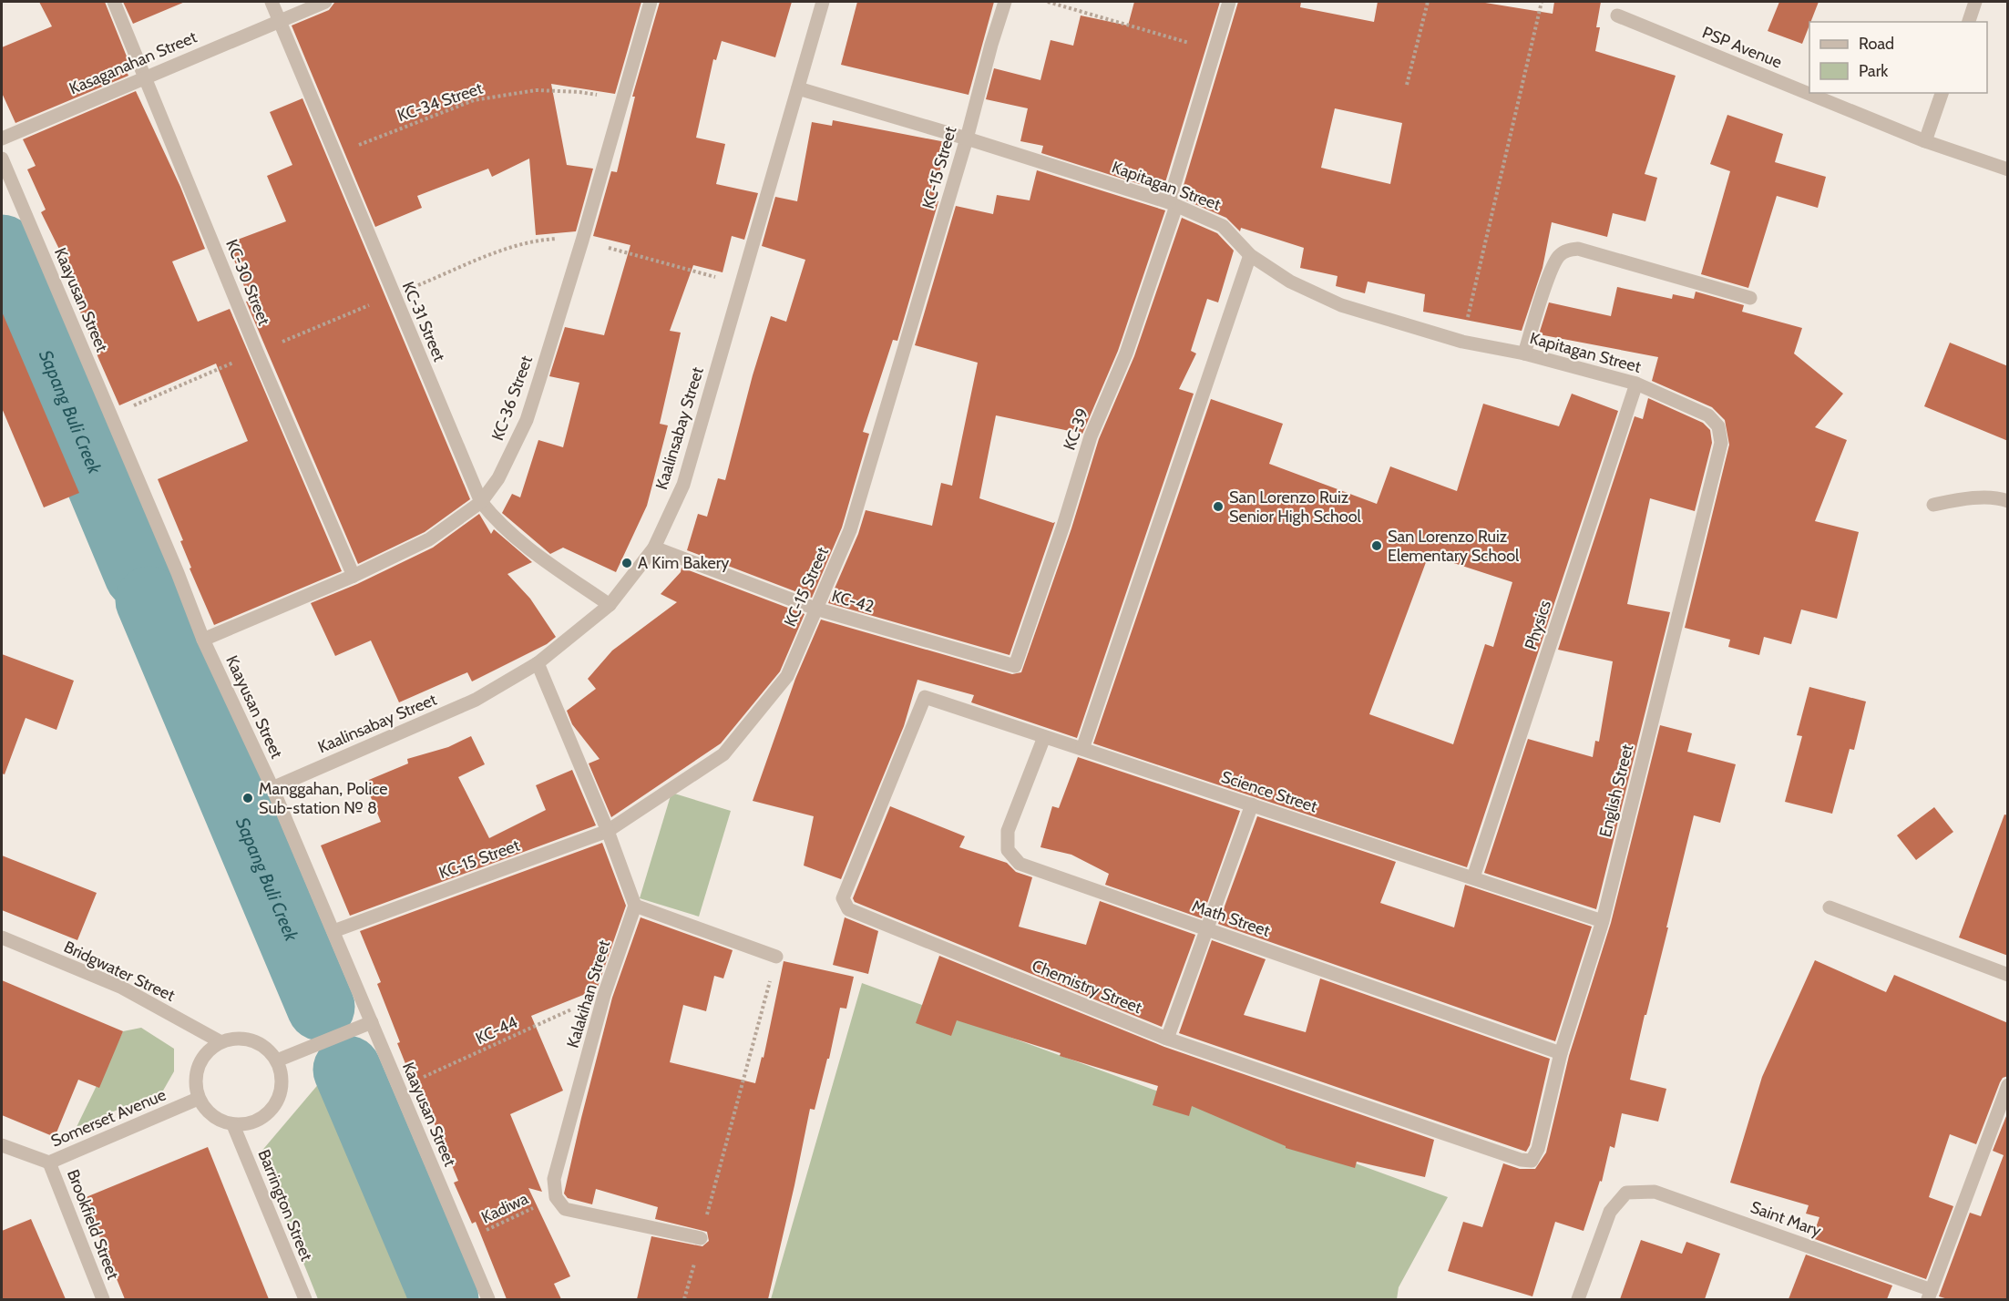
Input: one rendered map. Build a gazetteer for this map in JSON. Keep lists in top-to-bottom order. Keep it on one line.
{"streets":{"street":["PSP Avenue","Kasaganahan Street","KC-15 Street","Kapitagan Street","KC-30 Street","Kaayusan Street","KC-31 Street","KC-36 Street","Kaalinsabay Street","KC-39","KC-42","Physics","English Street","Science Street","Math Street","Bridgwater Street","Chemistry Street","Kalakihan Street","Somerset Avenue","Barrington Street","Saint Mary","Brookfield Street"],"path":["KC-34 Street","KC-44","Kadiwa"]},"crossings":[["Kasaganahan Street","KC-30 Street"],["Kasaganahan Street","KC-31 Street"],["KC-34 Street","KC-31 Street"],["KC-34 Street","KC-36 Street"],["KC-15 Street","Kapitagan Street"],["KC-15 Street","Kaayusan Street"],["KC-15 Street","KC-42"],["Kapitagan Street","Kaalinsabay Street"],["Kapitagan Street","KC-39"],["Kapitagan Street","Physics"],["Kapitagan Street","English Street"],["KC-30 Street","KC-36 Street"],["Kaayusan Street","KC-36 Street"],["Kaayusan Street","Kaalinsabay Street"],["Kaayusan Street","KC-44"],["Kaayusan Street","Kadiwa"],["KC-31 Street","KC-36 Street"],["KC-31 Street","Kaalinsabay Street"],["Kaalinsabay Street","KC-42"],["KC-39","KC-42"],["Physics","Science Street"],["English Street","Science Street"],["English Street","Math Street"],["English Street","Chemistry Street"],["Science Street","Math Street"],["Science Street","Chemistry Street"],["Bridgwater Street","Somerset Avenue"],["Bridgwater Street","Barrington Street"],["Kalakihan Street","KC-44"],["Kalakihan Street","Kadiwa"],["Somerset Avenue","Barrington Street"],["Somerset Avenue","Brookfield Street"]],"water":["Sapang Buli Creek"],"places":["San Lorenzo Ruiz Senior High School","San Lorenzo Ruiz Elementary School","A Kim Bakery","Manggahan, Police Sub-station № 8"],"legend":["Road","Park"]}
